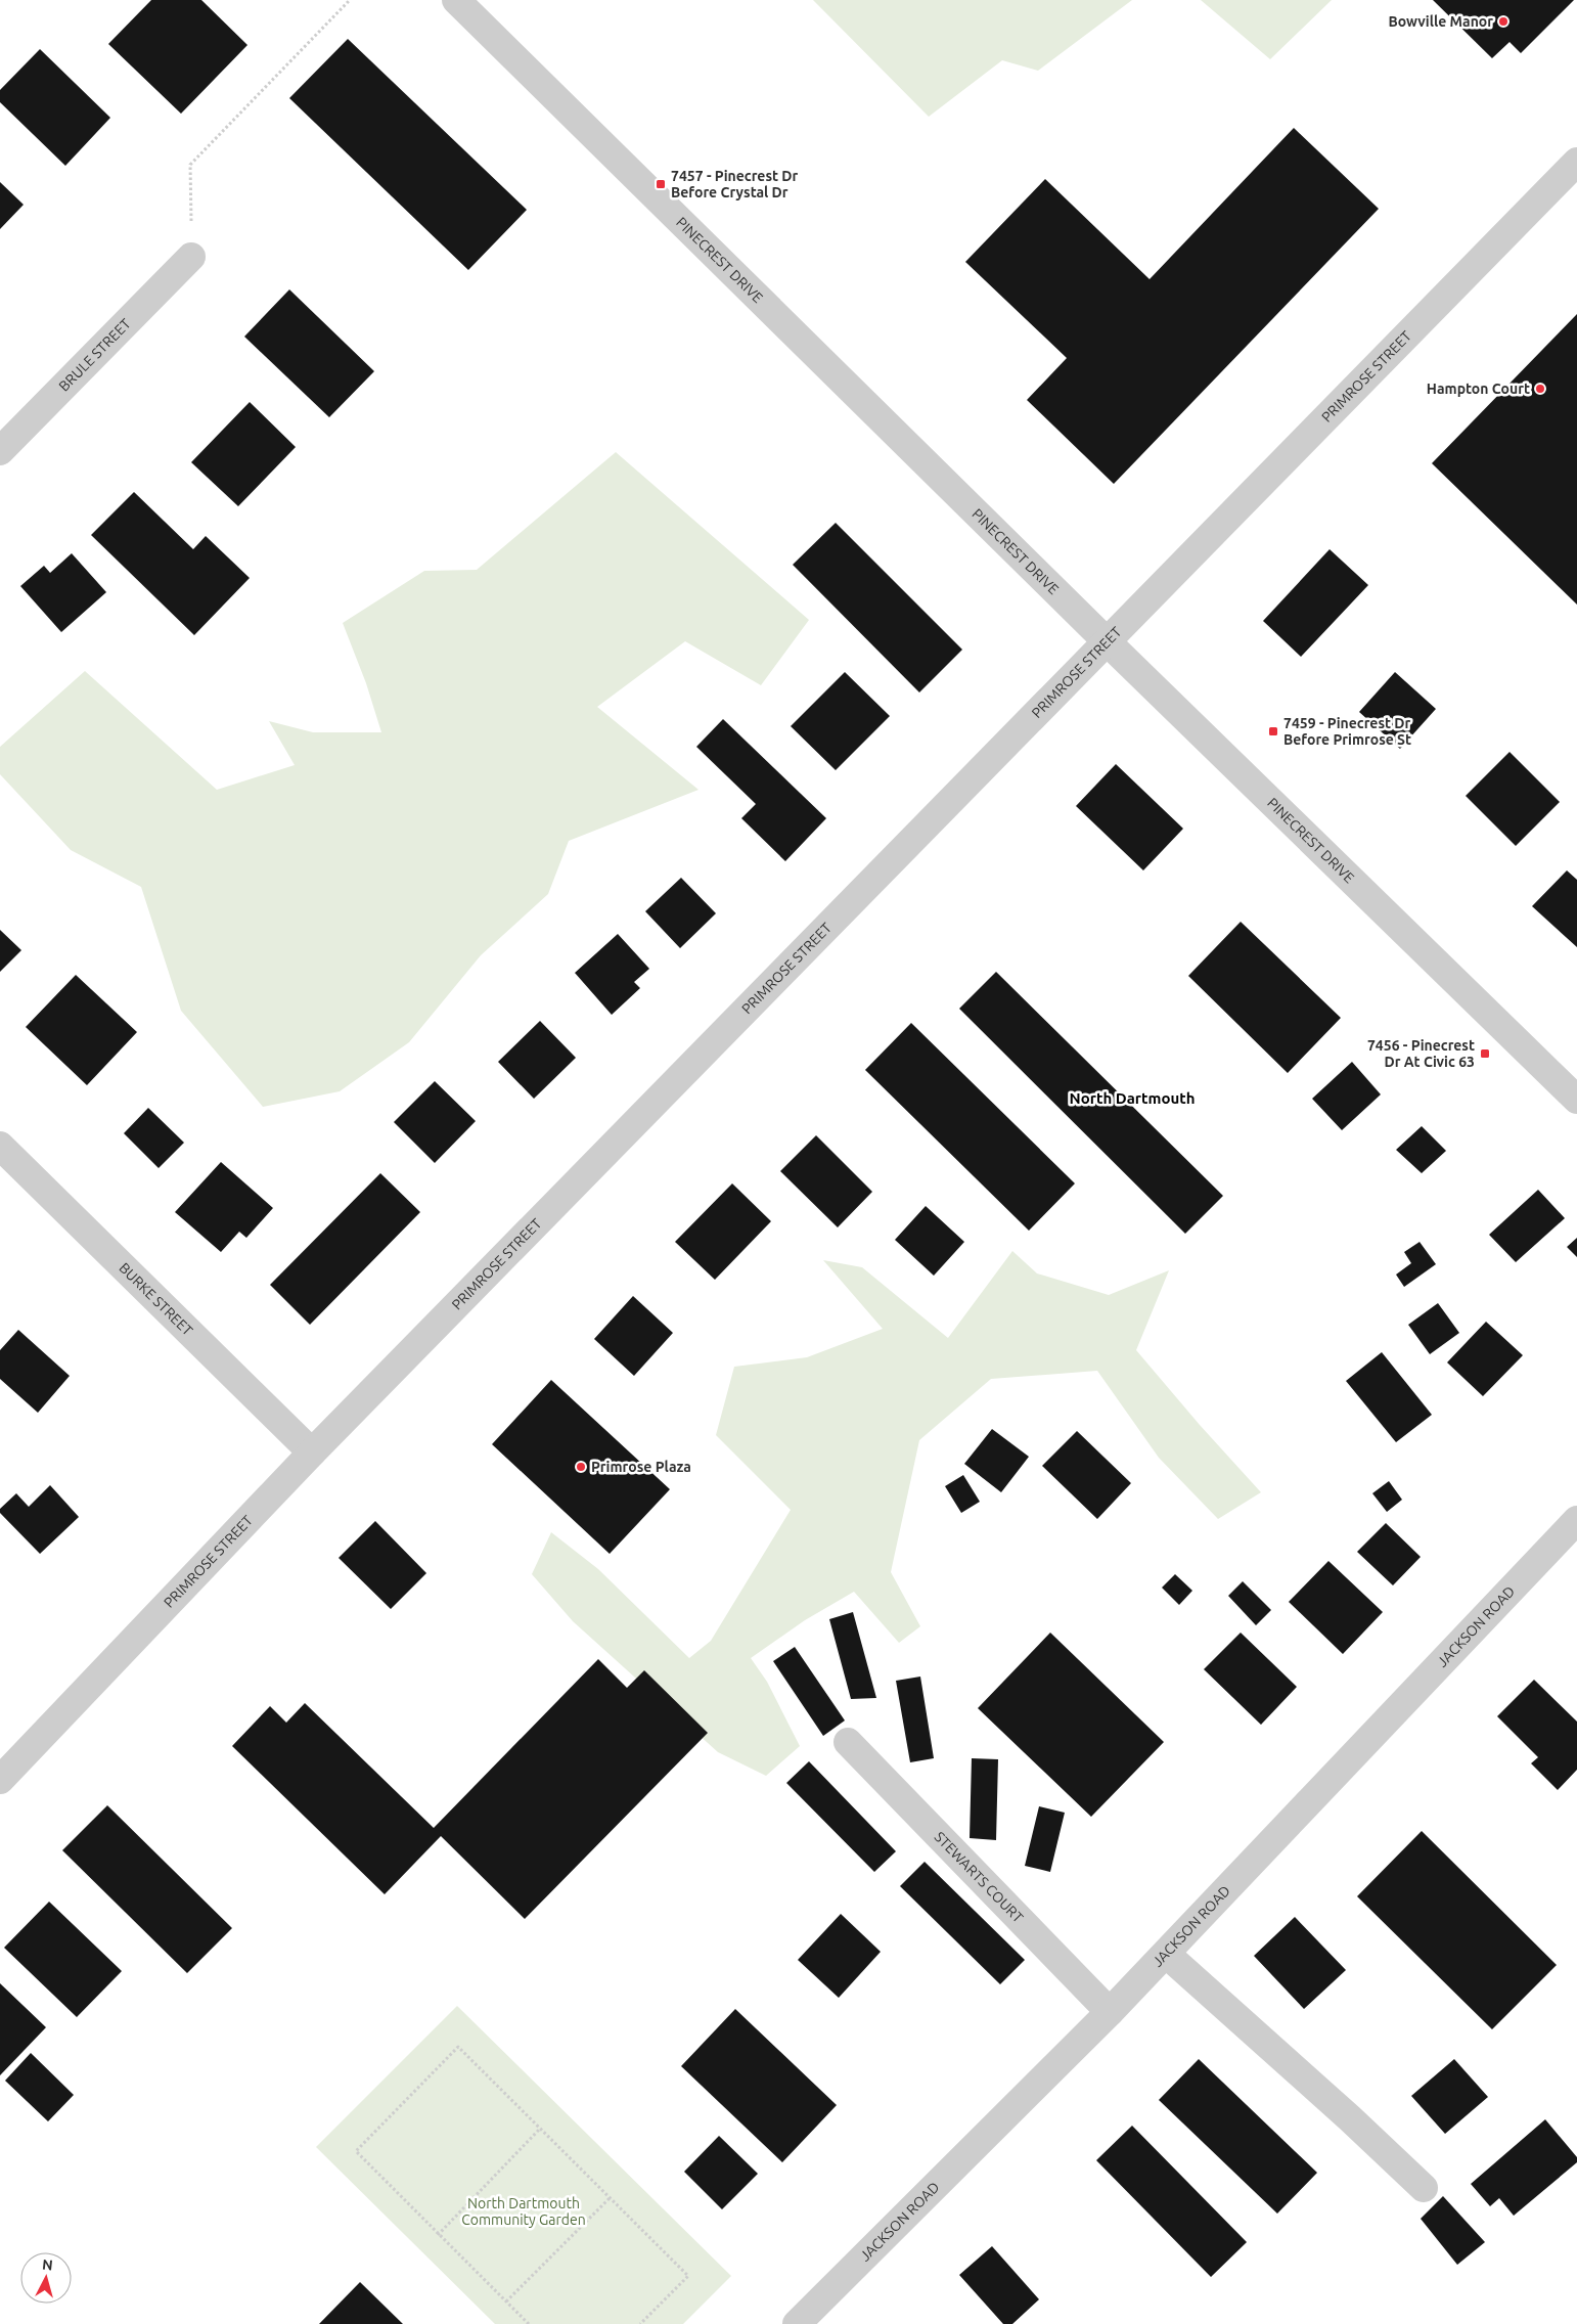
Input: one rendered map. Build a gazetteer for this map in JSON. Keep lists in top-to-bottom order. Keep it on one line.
{"streets":{"street":["PINECREST DRIVE","BRULE STREET","PRIMROSE STREET","BURKE STREET","JACKSON ROAD","STEWARTS COURT"]},"crossings":[["PINECREST DRIVE","PRIMROSE STREET"],["PRIMROSE STREET","BURKE STREET"],["JACKSON ROAD","STEWARTS COURT"]],"districts":["North Dartmouth"],"parks":["North Dartmouth Community Garden"],"places":{"other":["Bowville Manor","Hampton Court","Primrose Plaza"],"transit":["7457 - Pinecrest Dr Before Crystal Dr","7459 - Pinecrest Dr Before Primrose St","7456 - Pinecrest Dr At Civic 63"]},"north":"top"}
